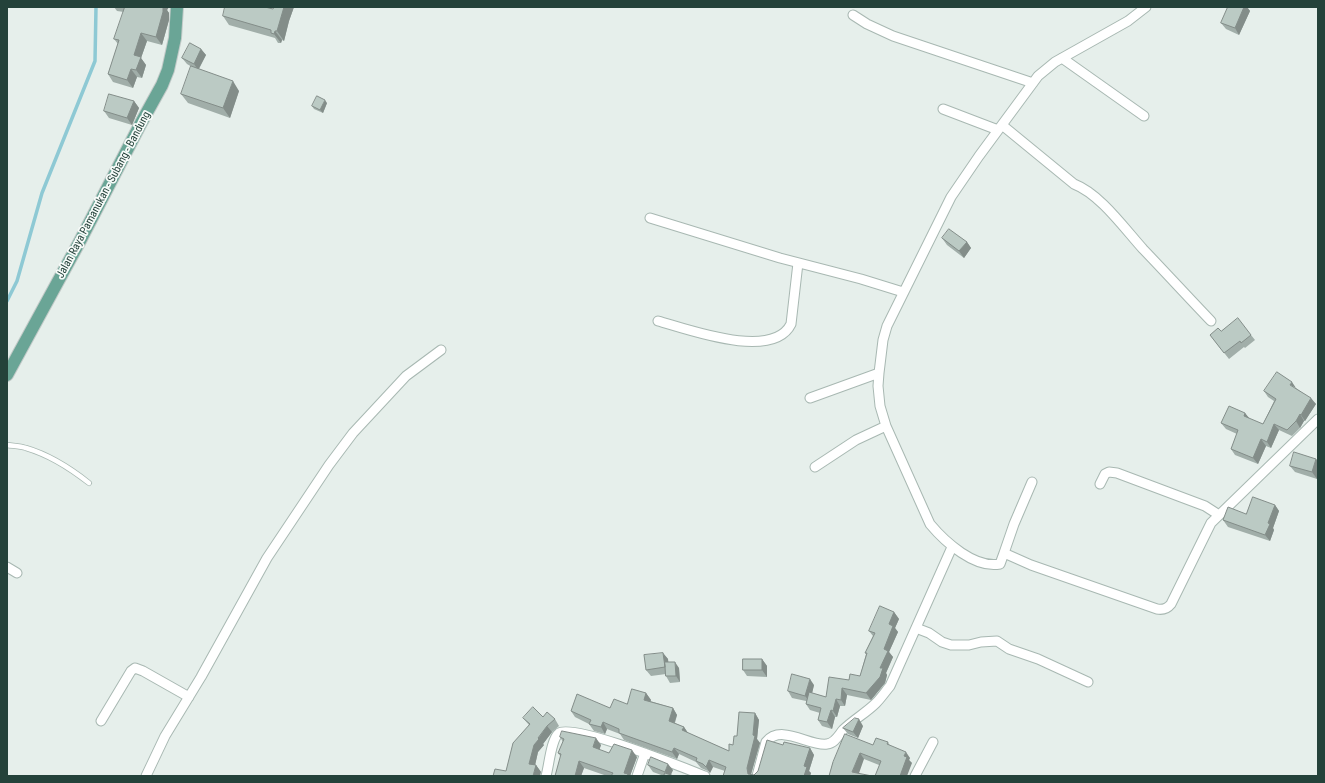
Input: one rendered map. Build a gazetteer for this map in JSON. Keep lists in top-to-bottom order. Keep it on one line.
{"streets":{"main road":["Jalan Raya Pamanukan - Subang - Bandung"]}}
